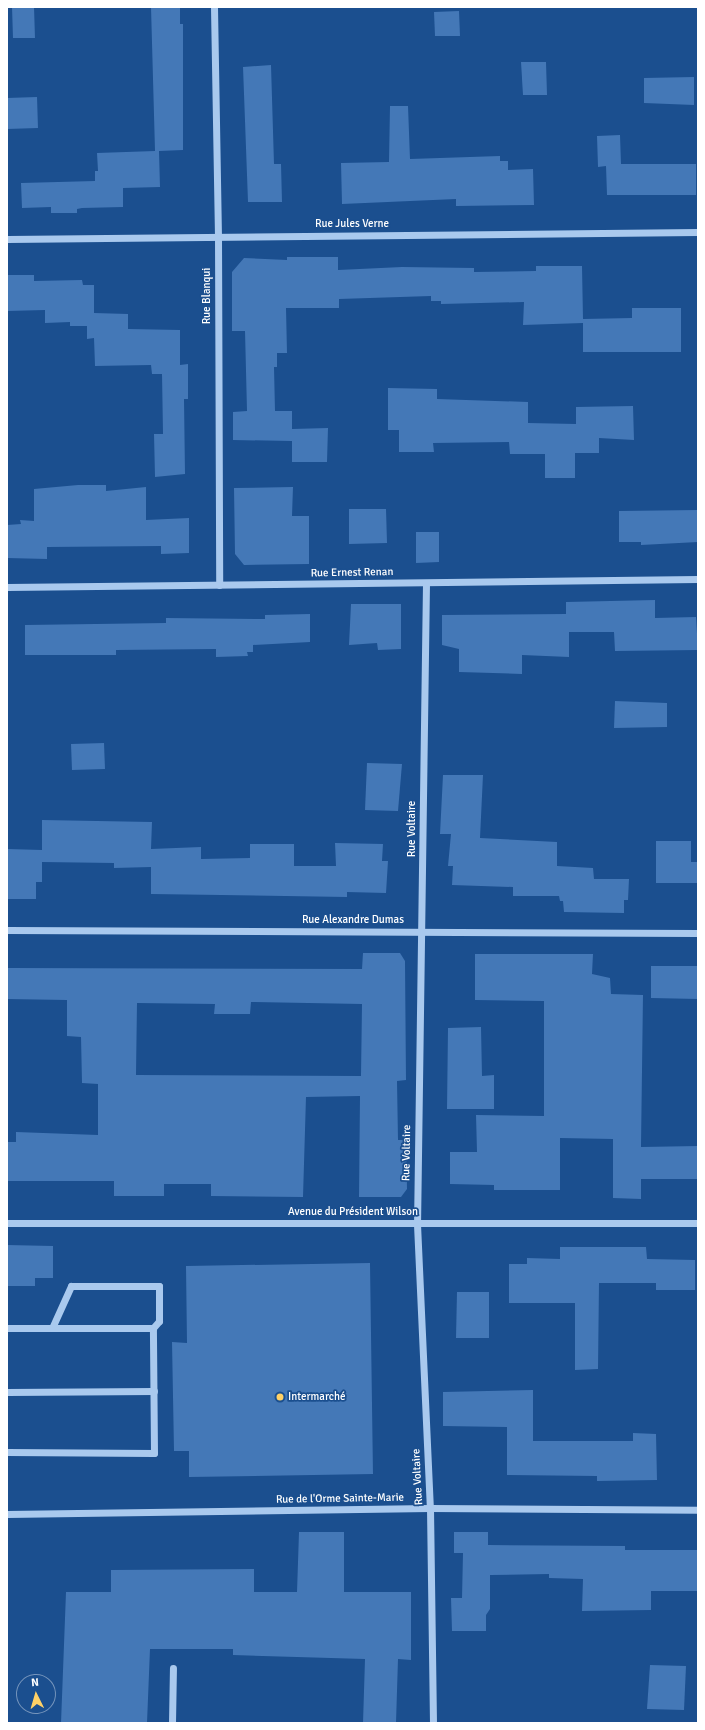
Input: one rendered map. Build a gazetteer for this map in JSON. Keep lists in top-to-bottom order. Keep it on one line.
{"streets":{"street":["Rue Jules Verne","Rue Blanqui","Rue Ernest Renan","Rue Voltaire","Rue Alexandre Dumas","Avenue du Président Wilson","Rue de l'Orme Sainte-Marie"]},"crossings":[["Rue Jules Verne","Rue Blanqui"],["Rue Blanqui","Rue Ernest Renan"],["Rue Ernest Renan","Rue Voltaire"],["Rue Voltaire","Rue Alexandre Dumas"],["Rue Voltaire","Avenue du Président Wilson"],["Rue Voltaire","Rue de l'Orme Sainte-Marie"]],"places":["Intermarché"],"north":"top"}
